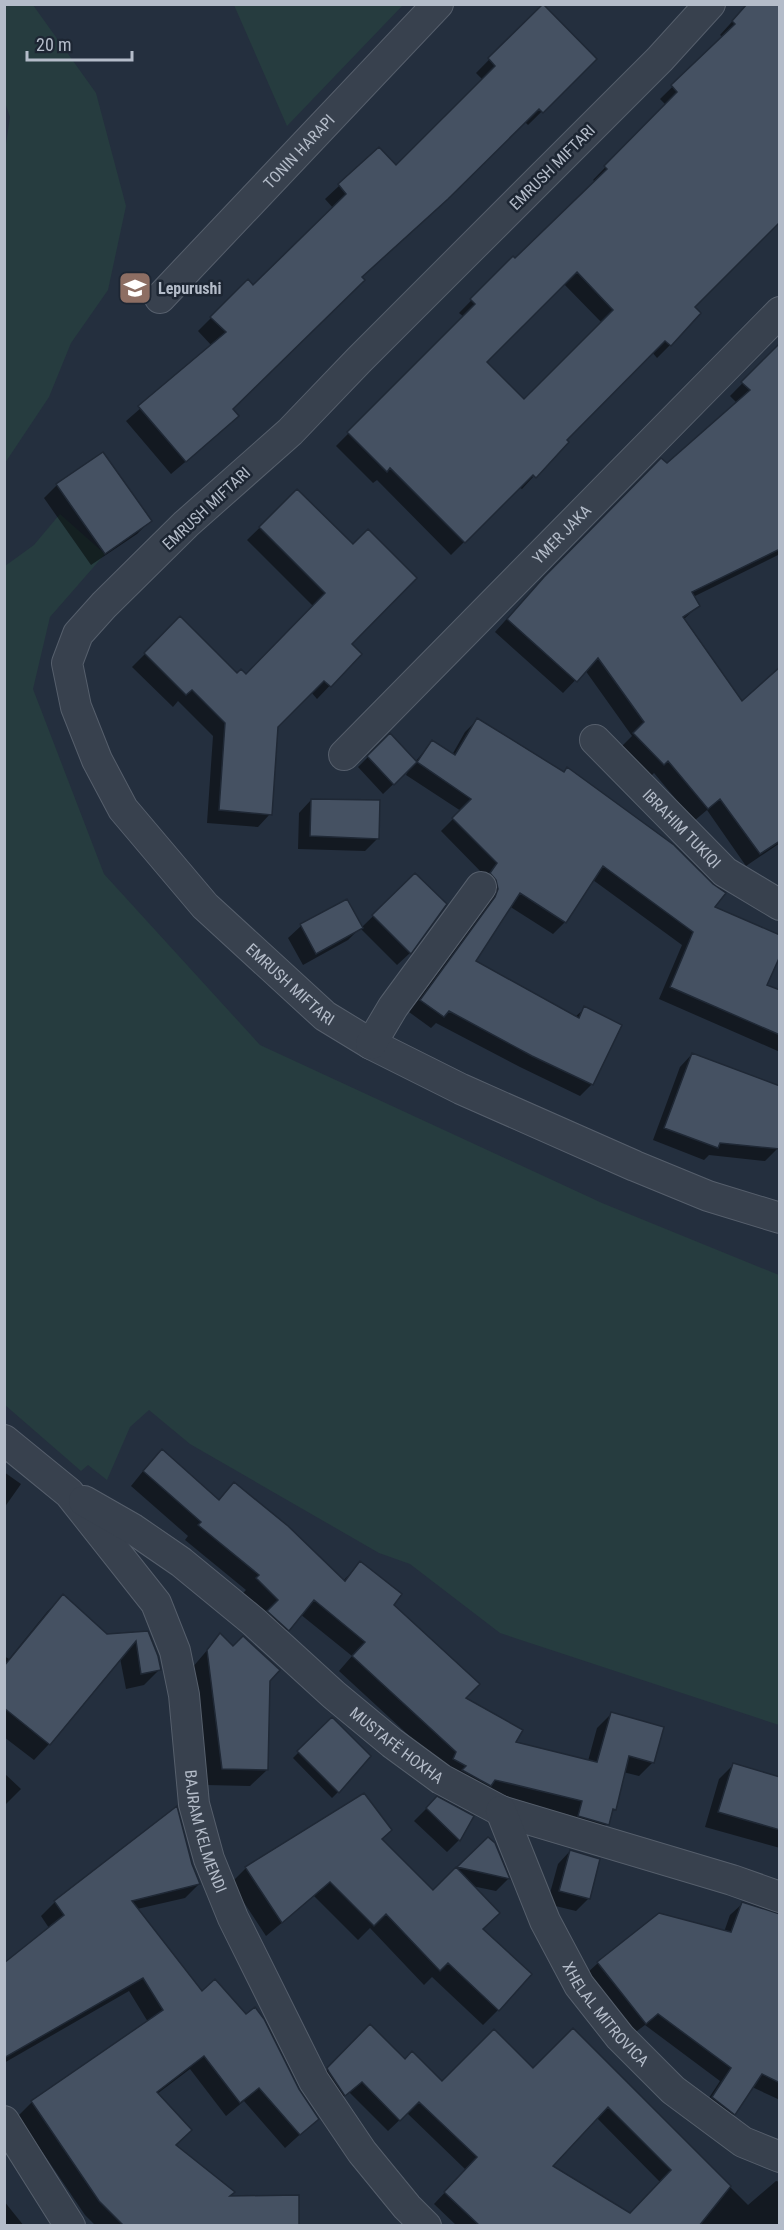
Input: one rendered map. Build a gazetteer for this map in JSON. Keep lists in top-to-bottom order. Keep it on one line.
{"streets":{"street":["TONIN HARAPI","EMRUSH MIFTARI","YMER JAKA","IBRAHIM TUKIQI","MUSTAFË HOXHA","BAJRAM KELMENDI","XHELAL MITROVICA"]},"crossings":[["MUSTAFË HOXHA","BAJRAM KELMENDI"],["MUSTAFË HOXHA","XHELAL MITROVICA"]],"places":{"school or university":["Lepurushi"]},"scale_bar":"20 m"}
